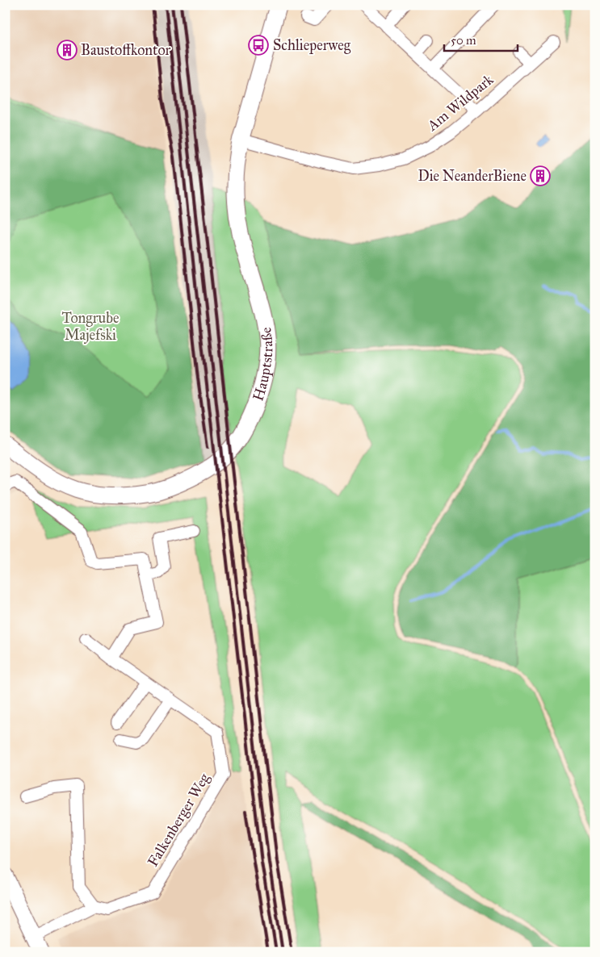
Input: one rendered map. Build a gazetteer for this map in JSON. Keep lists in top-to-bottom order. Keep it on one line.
{"streets":{"street":["Am Wildpark","Hauptstraße","Falkenberger Weg"]},"crossings":[["Am Wildpark","Hauptstraße"]],"parks":["Tongrube Majefski"],"places":{"bus stop":["Schlieperweg"],"building":["Baustoffkontor","Die NeanderBiene"]},"scale_bar":"50 m"}
